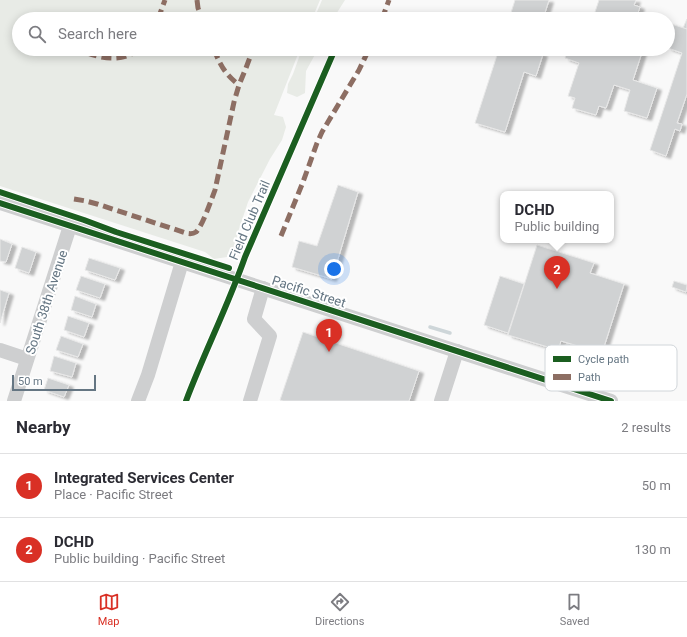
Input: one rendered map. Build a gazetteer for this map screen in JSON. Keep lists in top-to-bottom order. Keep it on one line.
{"streets":{"street":["Pacific Street","South 38th Avenue"],"cycle path":["Field Club Trail"]},"crossings":[["Pacific Street","South 38th Avenue"]],"legend":["Cycle path","Path"],"scale_bar":"50 m","page":{"search":"Search here","popup":["DCHD","Public building"],"pins":["2","1"],"scale":"50 m","heading":["Nearby","2 results"],"list":[{"mark":"1","name":"Integrated Services Center","note":"Place · Pacific Street","value":"50 m"},{"mark":"2","name":"DCHD","note":"Public building · Pacific Street","value":"130 m"}],"nav":["Map","Directions","Saved"]}}
